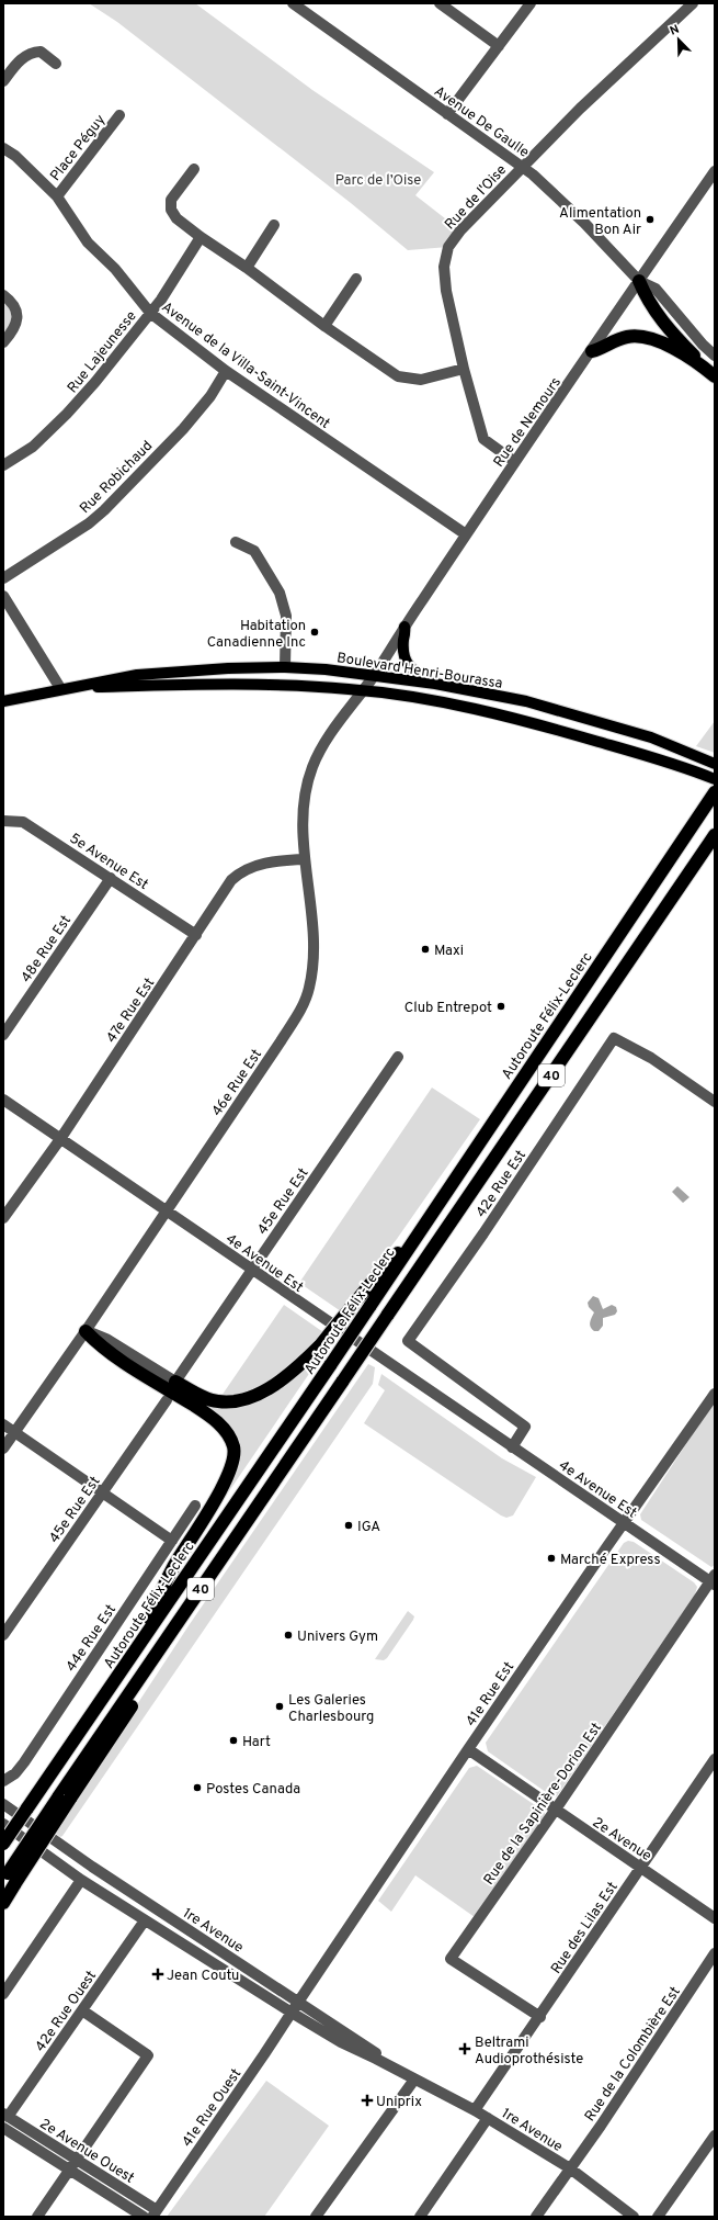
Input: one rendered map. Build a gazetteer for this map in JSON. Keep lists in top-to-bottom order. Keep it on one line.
{"streets":{"highway":["Autoroute Félix-Leclerc","40"],"main road":["Boulevard Henri-Bourassa"],"street":["Avenue De Gaulle","Place Péguy","Rue de l'Oise","Rue Lajeunesse","Avenue de la Villa-Saint-Vincent","Rue de Nemours","Rue Robichaud","5e Avenue Est","48e Rue Est","47e Rue Est","46e Rue Est","42e Rue Est","45e Rue Est","4e Avenue Est","44e Rue Est","41e Rue Est","Rue de la Sapinière-Dorion Est","2e Avenue","Rue des Lilas Est","1re Avenue","42e Rue Ouest","Rue de la Colombière Est","41e Rue Ouest","2e Avenue Ouest"]},"crossings":[["Avenue De Gaulle","Rue de l'Oise"],["Avenue De Gaulle","Rue de Nemours"],["Place Péguy","Avenue de la Villa-Saint-Vincent"],["Rue de l'Oise","Rue de Nemours"],["Rue Lajeunesse","Avenue de la Villa-Saint-Vincent"],["Avenue de la Villa-Saint-Vincent","Rue de Nemours"],["Avenue de la Villa-Saint-Vincent","Rue Robichaud"],["Rue de Nemours","Boulevard Henri-Bourassa"],["Rue de Nemours","46e Rue Est"],["Boulevard Henri-Bourassa","46e Rue Est"],["5e Avenue Est","48e Rue Est"],["5e Avenue Est","47e Rue Est"],["47e Rue Est","46e Rue Est"],["47e Rue Est","4e Avenue Est"],["46e Rue Est","4e Avenue Est"],["42e Rue Est","4e Avenue Est"],["45e Rue Est","4e Avenue Est"],["4e Avenue Est","41e Rue Est"],["4e Avenue Est","Rue de la Sapinière-Dorion Est"],["41e Rue Est","2e Avenue"],["41e Rue Est","1re Avenue"],["41e Rue Est","41e Rue Ouest"],["Rue de la Sapinière-Dorion Est","2e Avenue"],["Rue de la Sapinière-Dorion Est","Rue des Lilas Est"],["2e Avenue","Rue des Lilas Est"],["Rue des Lilas Est","1re Avenue"],["1re Avenue","42e Rue Ouest"],["1re Avenue","Rue de la Colombière Est"],["1re Avenue","41e Rue Ouest"],["42e Rue Ouest","2e Avenue Ouest"],["41e Rue Ouest","2e Avenue Ouest"]],"parks":["Parc de l’Oise"],"places":{"other":["Alimentation Bon Air","Habitation Canadienne Inc","Maxi","Club Entrepot","IGA","Marché Express","Univers Gym","Les Galeries Charlesbourg","Hart","Postes Canada"],"health":["Jean Coutu","Beltrami Audioprothésiste","Uniprix"]},"north":"top left"}
